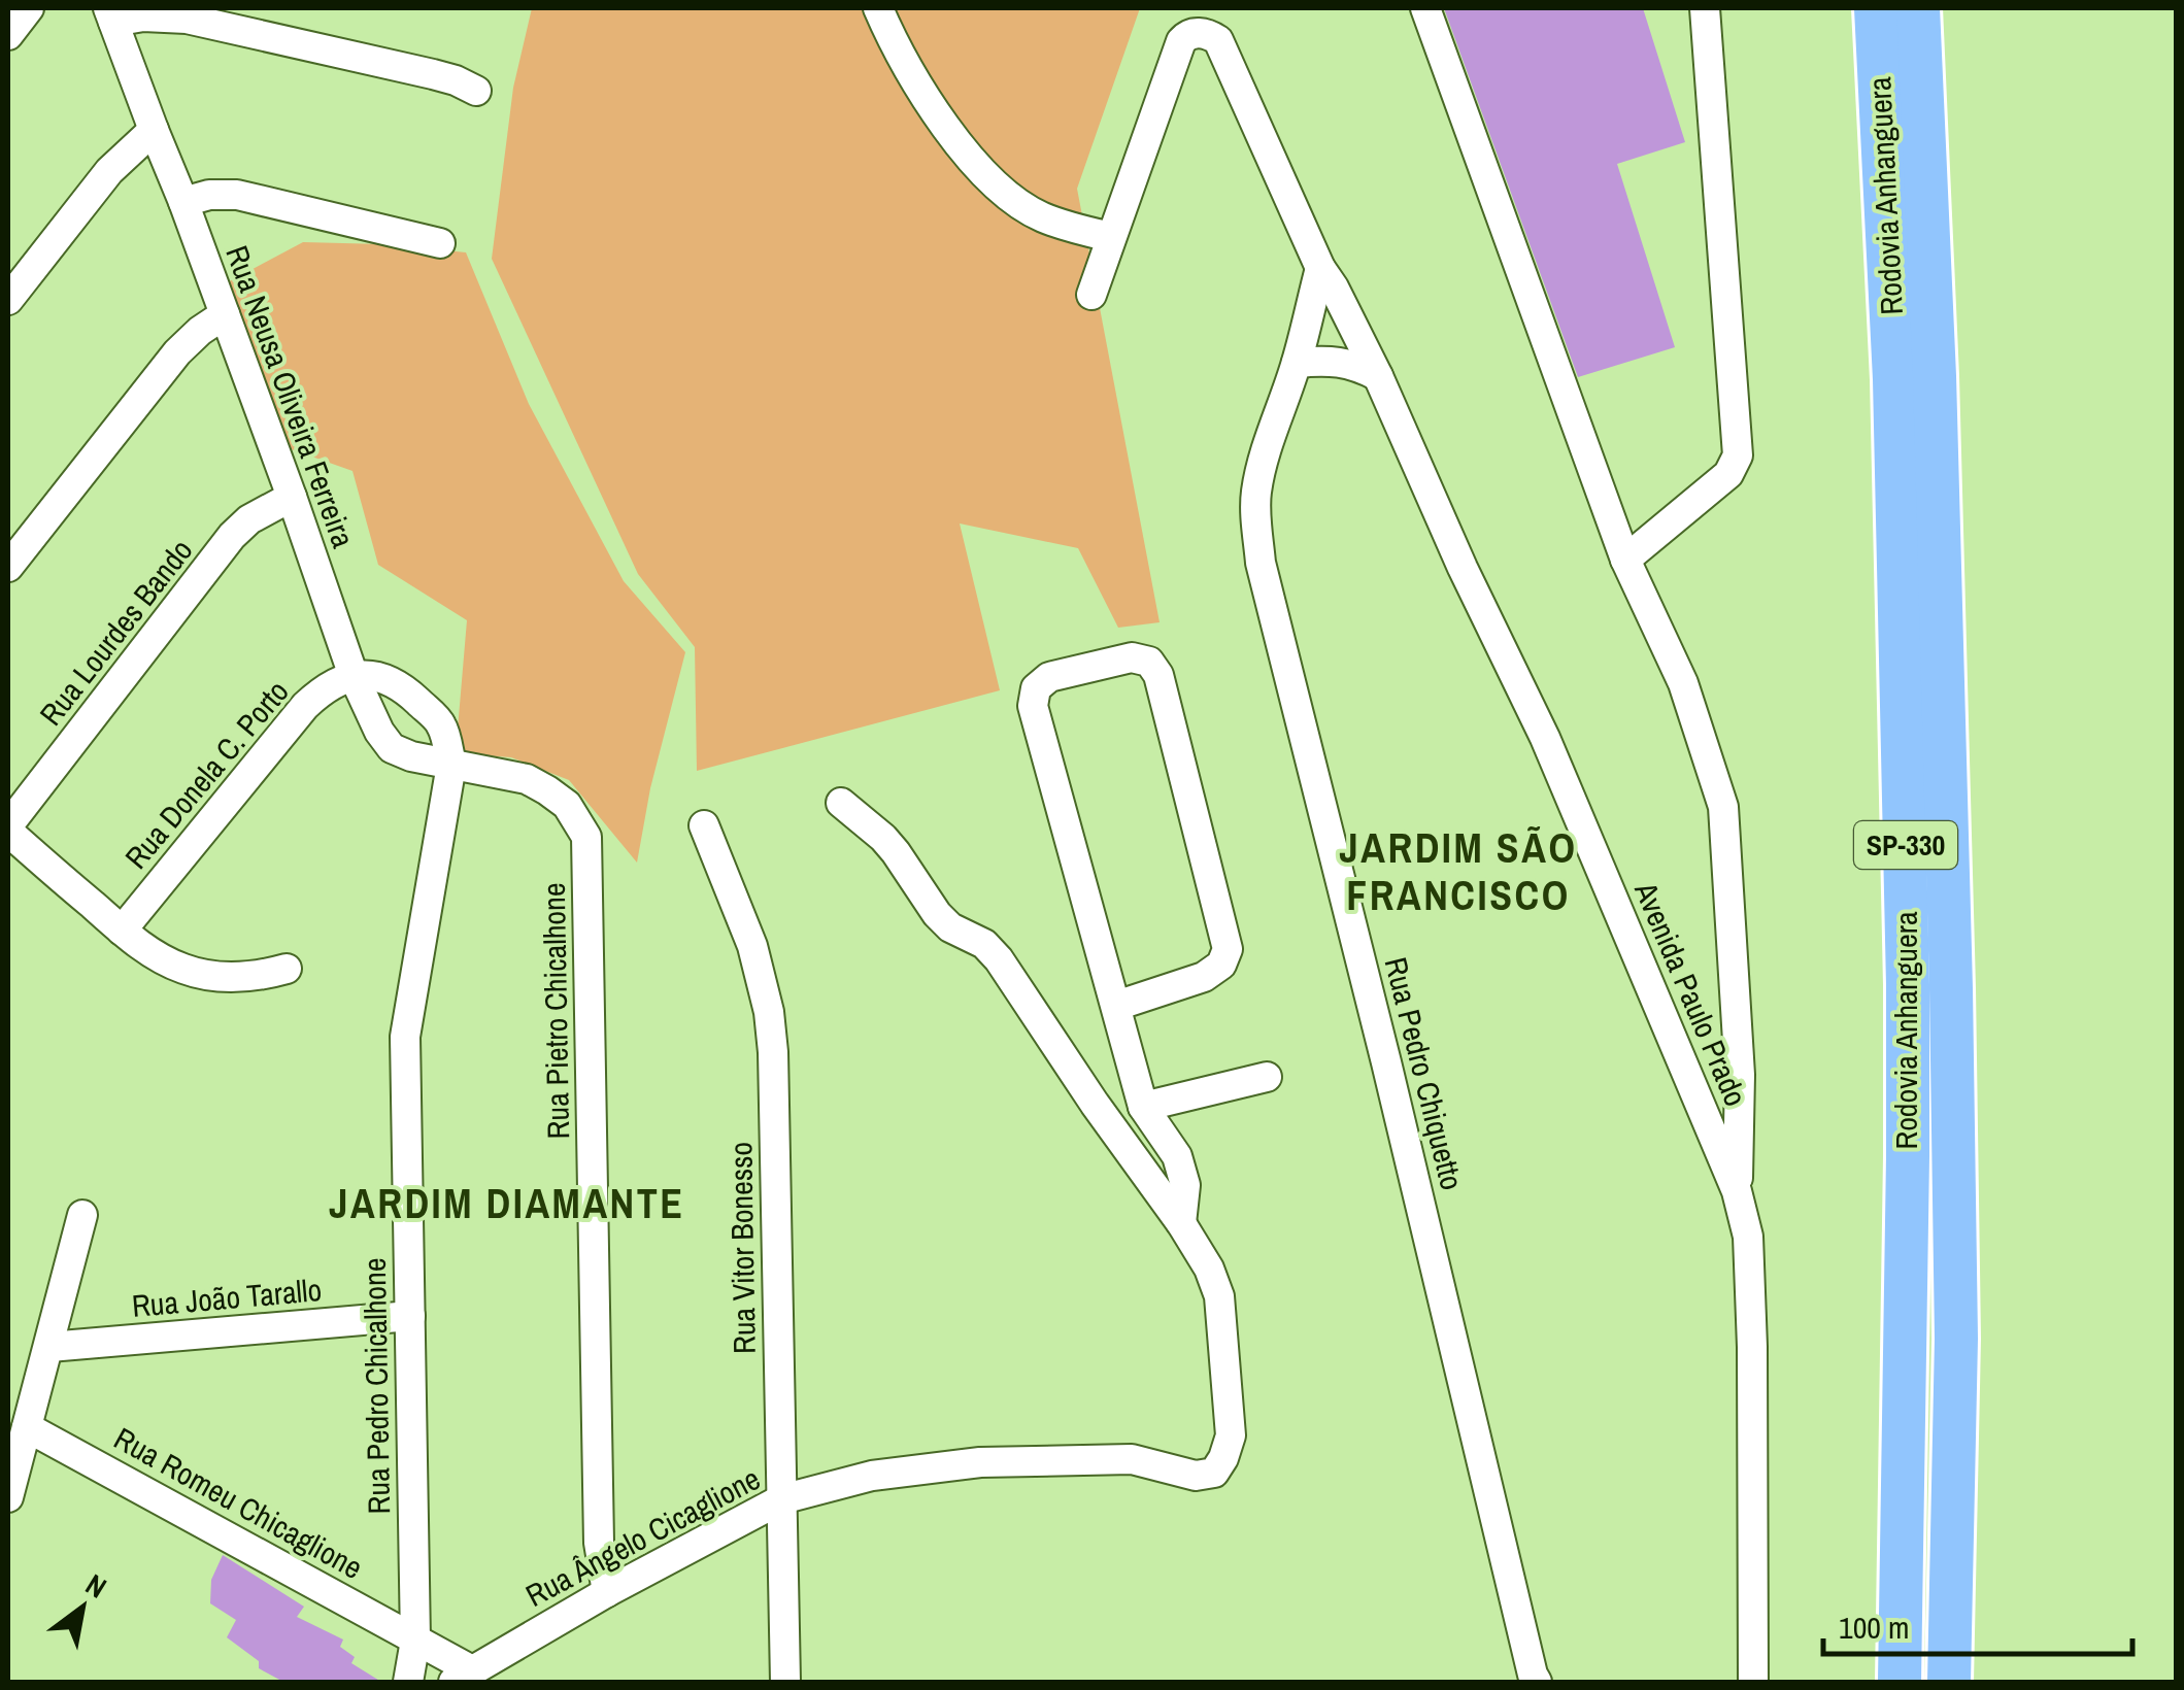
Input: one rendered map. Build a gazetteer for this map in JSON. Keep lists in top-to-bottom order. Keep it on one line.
{"streets":{"highway":["Rodovia Anhanguera","SP-330"],"street":["Rua Neusa Oliveira Ferreira","Rua Lourdes Bando","Rua Donela C. Porto","Avenida Paulo Prado","Rua Pietro Chicalhone","Rua Pedro Chiquetto","Rua Vitor Bonesso","Rua João Tarallo","Rua Pedro Chicalhone","Rua Romeu Chicaglione","Rua Ângelo Cicaglione"]},"crossings":[["Rua Neusa Oliveira Ferreira","Rua Lourdes Bando"],["Rua Neusa Oliveira Ferreira","Rua Donela C. Porto"],["Rua Neusa Oliveira Ferreira","Rua Pietro Chicalhone"],["Rua Neusa Oliveira Ferreira","Rua Pedro Chicalhone"],["Avenida Paulo Prado","Rua Pedro Chiquetto"],["Rua Pietro Chicalhone","Rua Pedro Chicalhone"],["Rua Pietro Chicalhone","Rua Ângelo Cicaglione"],["Rua Vitor Bonesso","Rua Ângelo Cicaglione"],["Rua João Tarallo","Rua Pedro Chicalhone"],["Rua Pedro Chicalhone","Rua Romeu Chicaglione"],["Rua Romeu Chicaglione","Rua Ângelo Cicaglione"]],"districts":["JARDIM SÃO FRANCISCO","JARDIM DIAMANTE"],"scale_bar":"100 m","north":"top right"}
